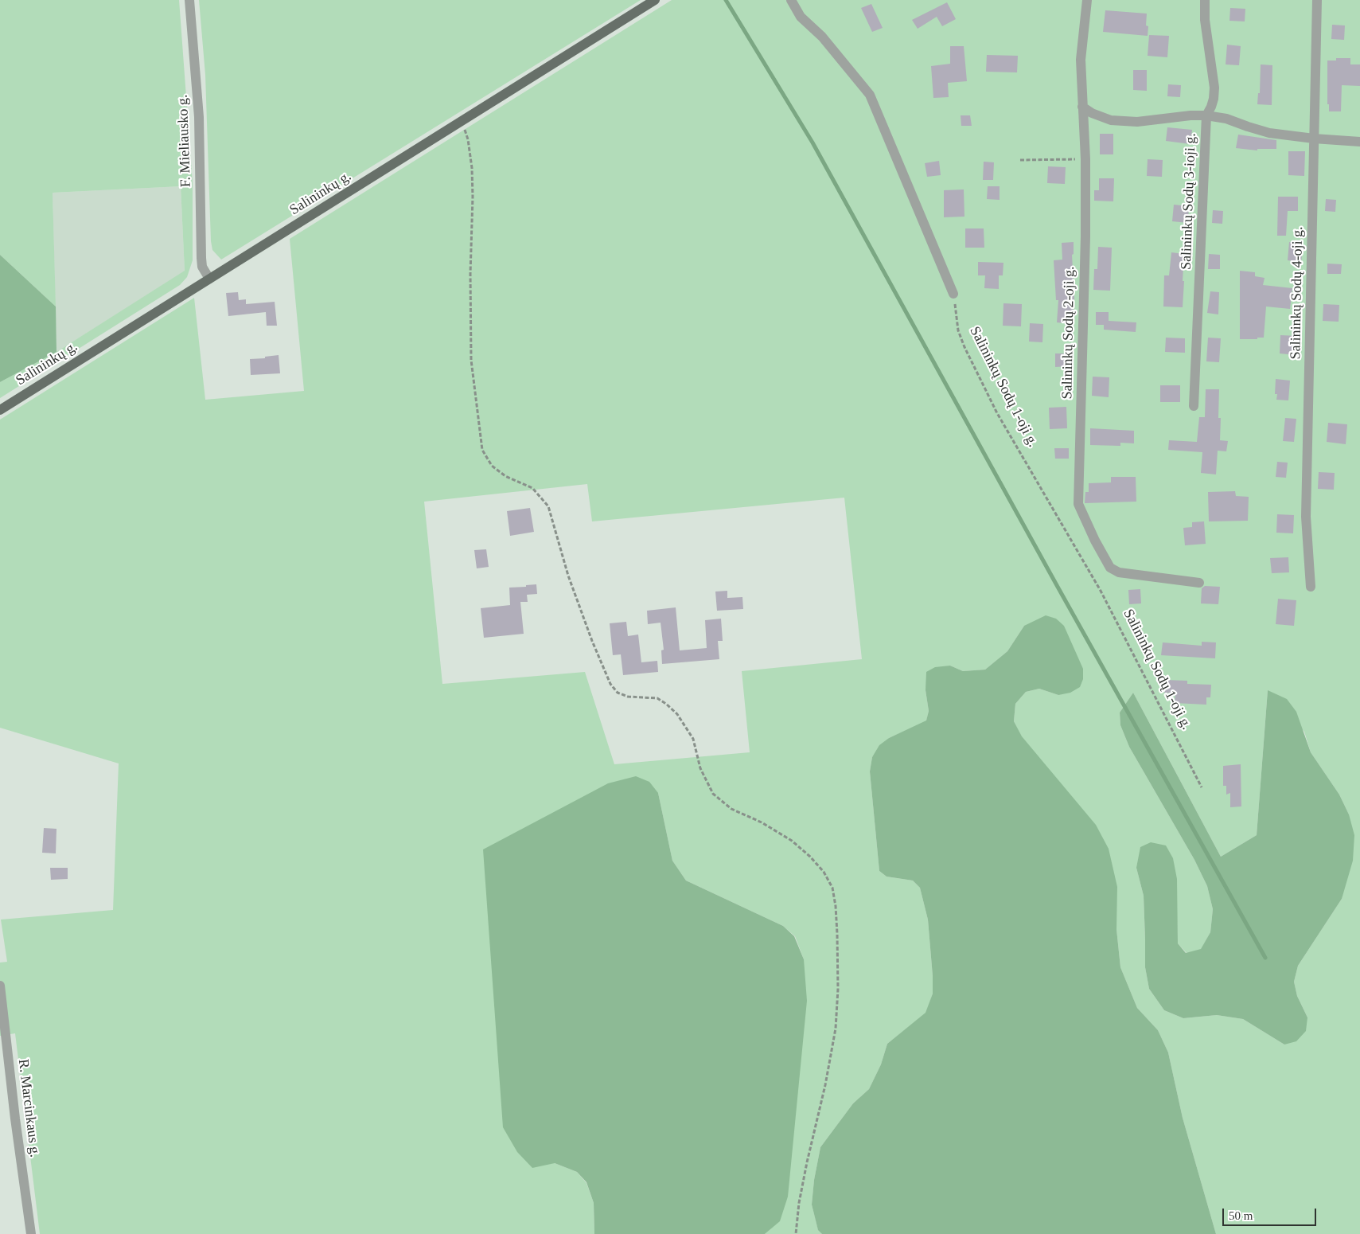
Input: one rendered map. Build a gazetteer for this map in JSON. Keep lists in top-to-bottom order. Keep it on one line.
{"streets":{"main road":["Salininkų g."],"street":["F. Mieliausko g.","Salininkų Sodų 3-ioji g.","Salininkų Sodų 4-oji g.","Salininkų Sodų 2-oji g.","R. Marcinkaus g."],"path":["Salininkų Sodų 1-oji g."]},"crossings":[["F. Mieliausko g.","Salininkų g."]],"scale_bar":"50 m"}
